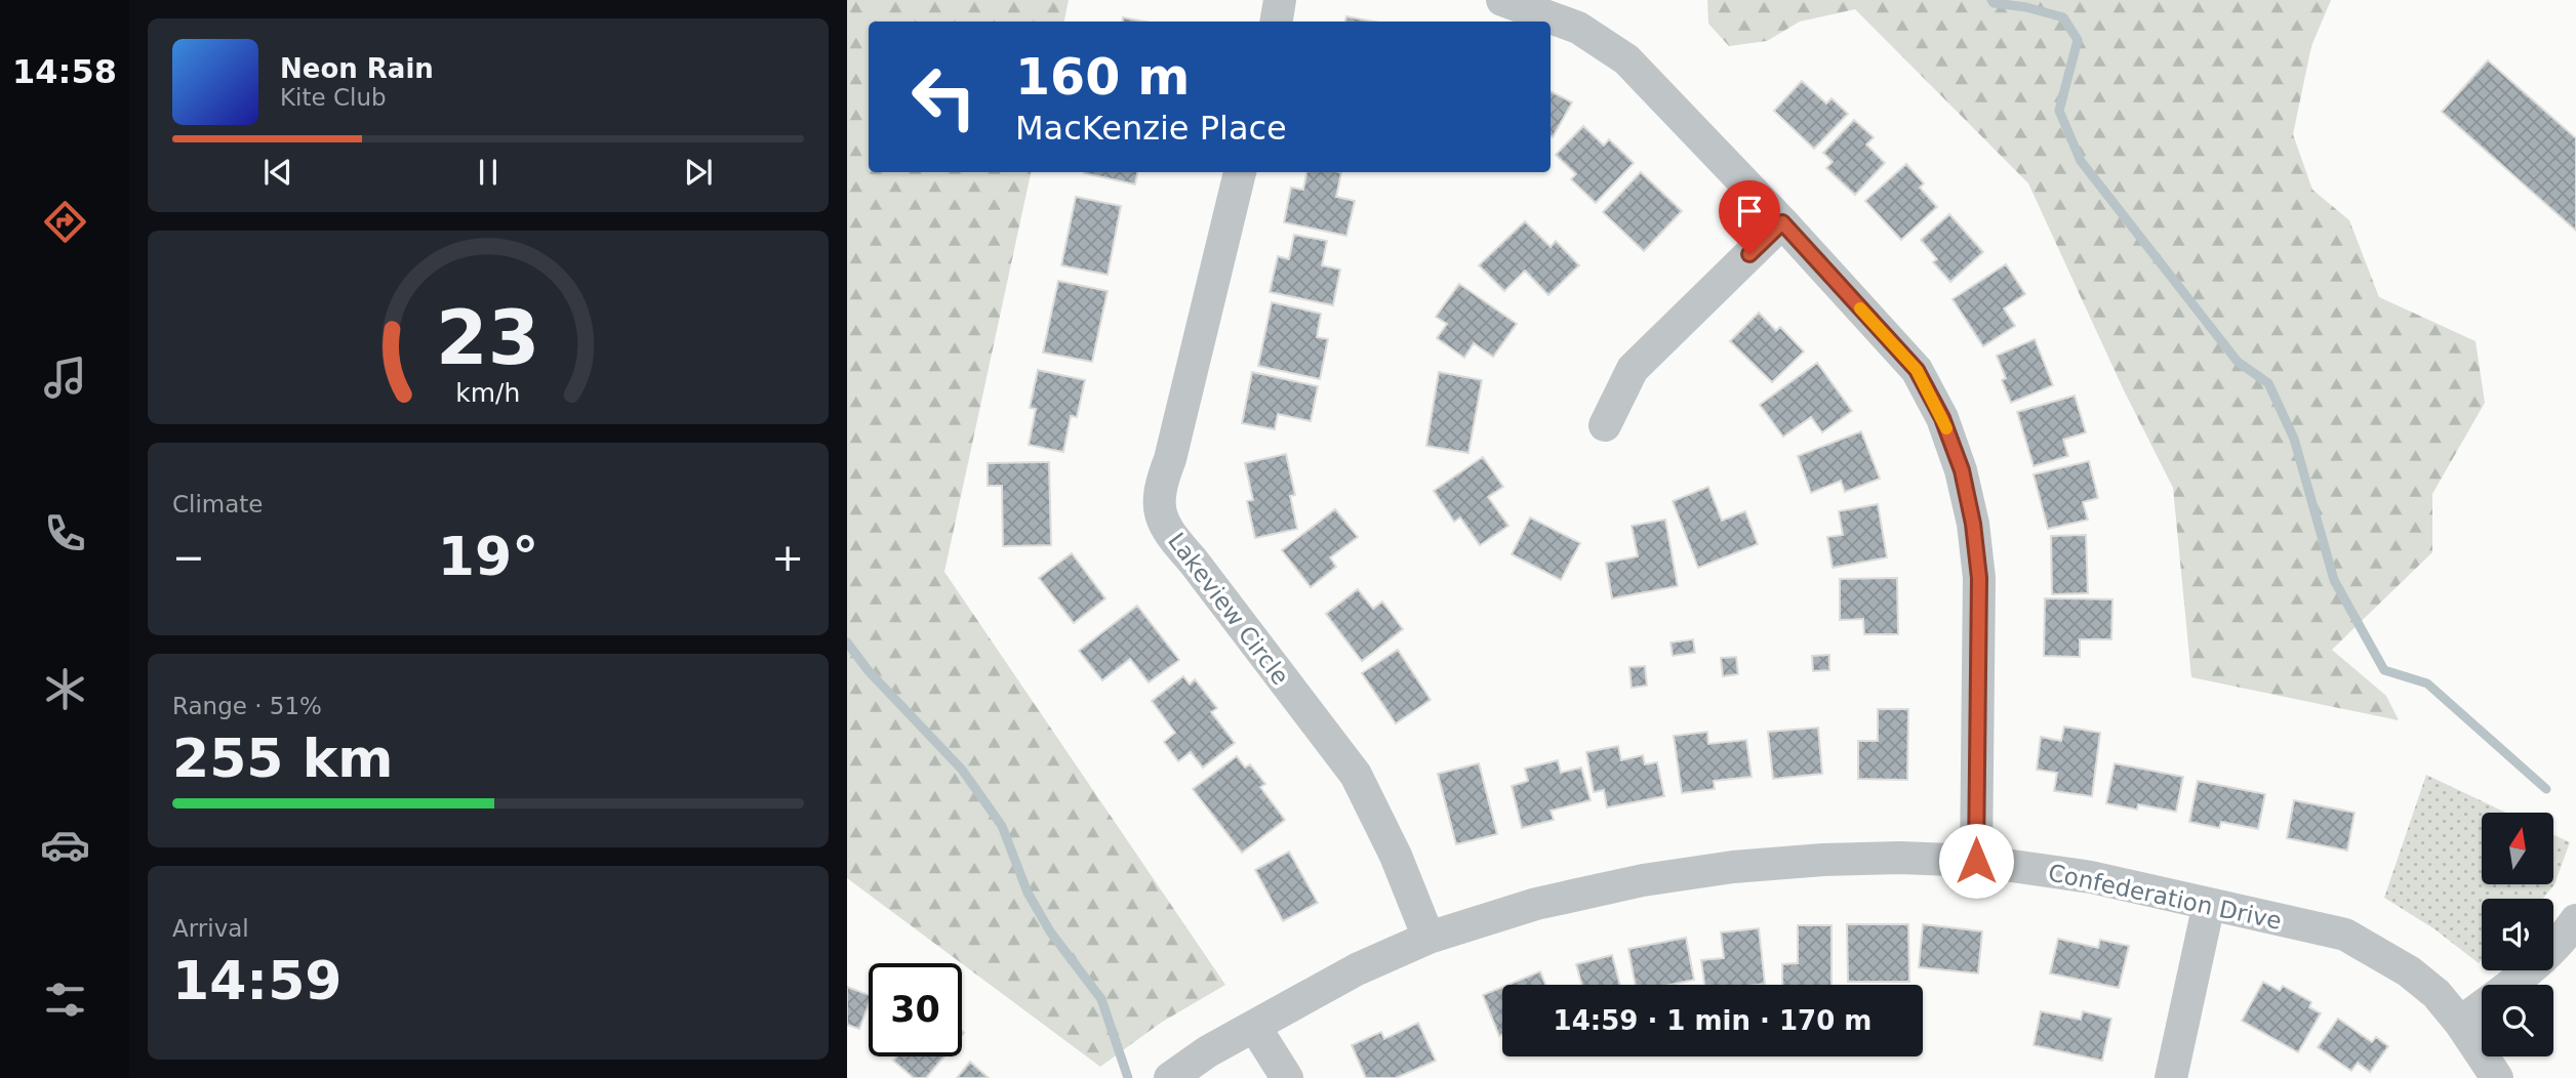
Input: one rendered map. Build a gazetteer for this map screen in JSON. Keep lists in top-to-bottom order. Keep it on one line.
{"streets":{"street":["Lakeview Circle","Confederation Drive"]},"crossings":[["Lakeview Circle","Confederation Drive"]],"north":"top","page":{"tabs":"14:58","turn":["160 m","MacKenzie Place"],"song":["Neon Rain","Kite Club"],"tile":["Climate",["Range · 51%","255 km"],["Arrival","14:59"]],"heat":["−","19°","+"],"limit":"30","trip":"14:59 · 1 min · 170 m","gauge":["23","km/h"]}}
